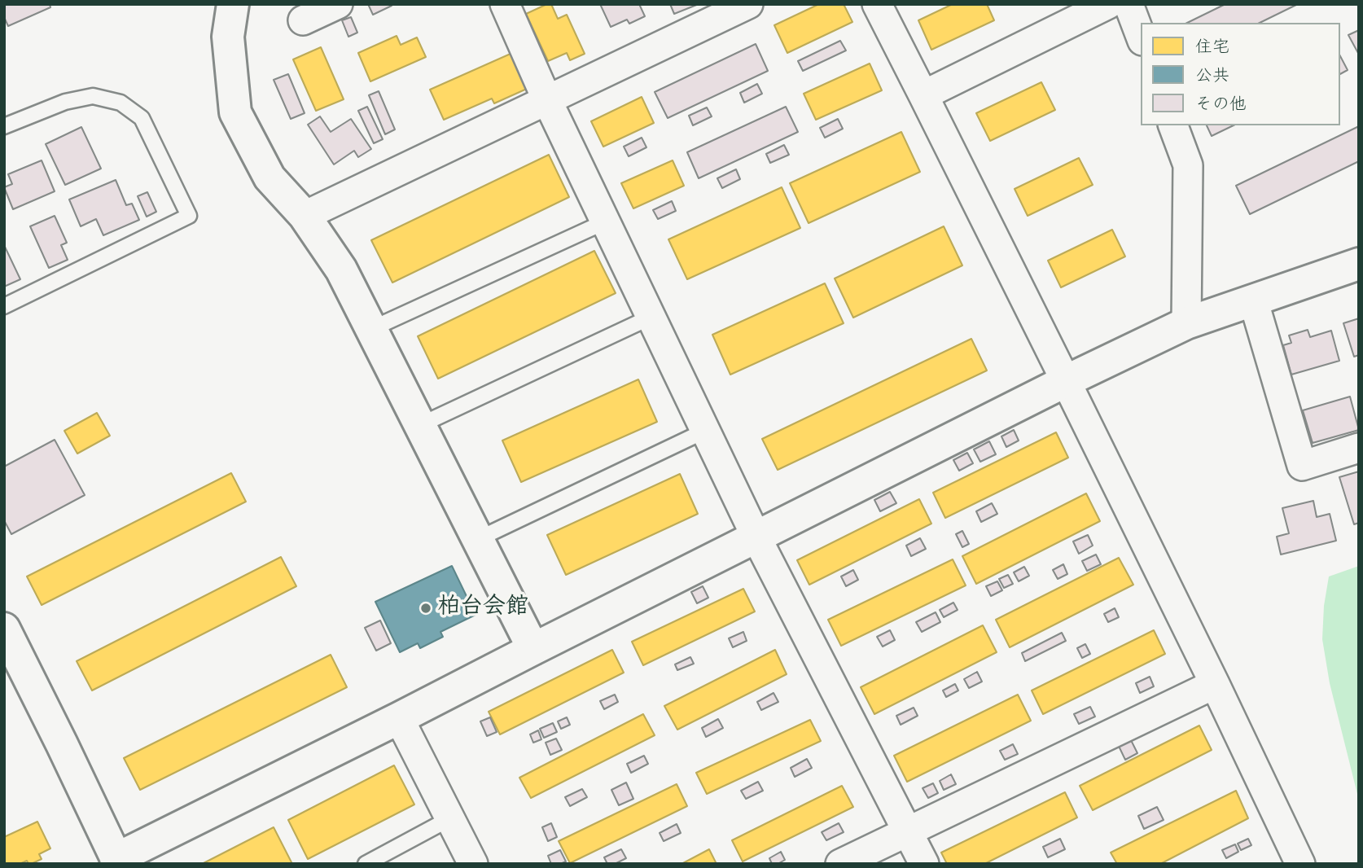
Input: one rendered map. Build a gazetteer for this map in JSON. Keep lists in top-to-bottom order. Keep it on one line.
{"places":["柏台会館"],"legend":["住宅","公共","その他"]}
